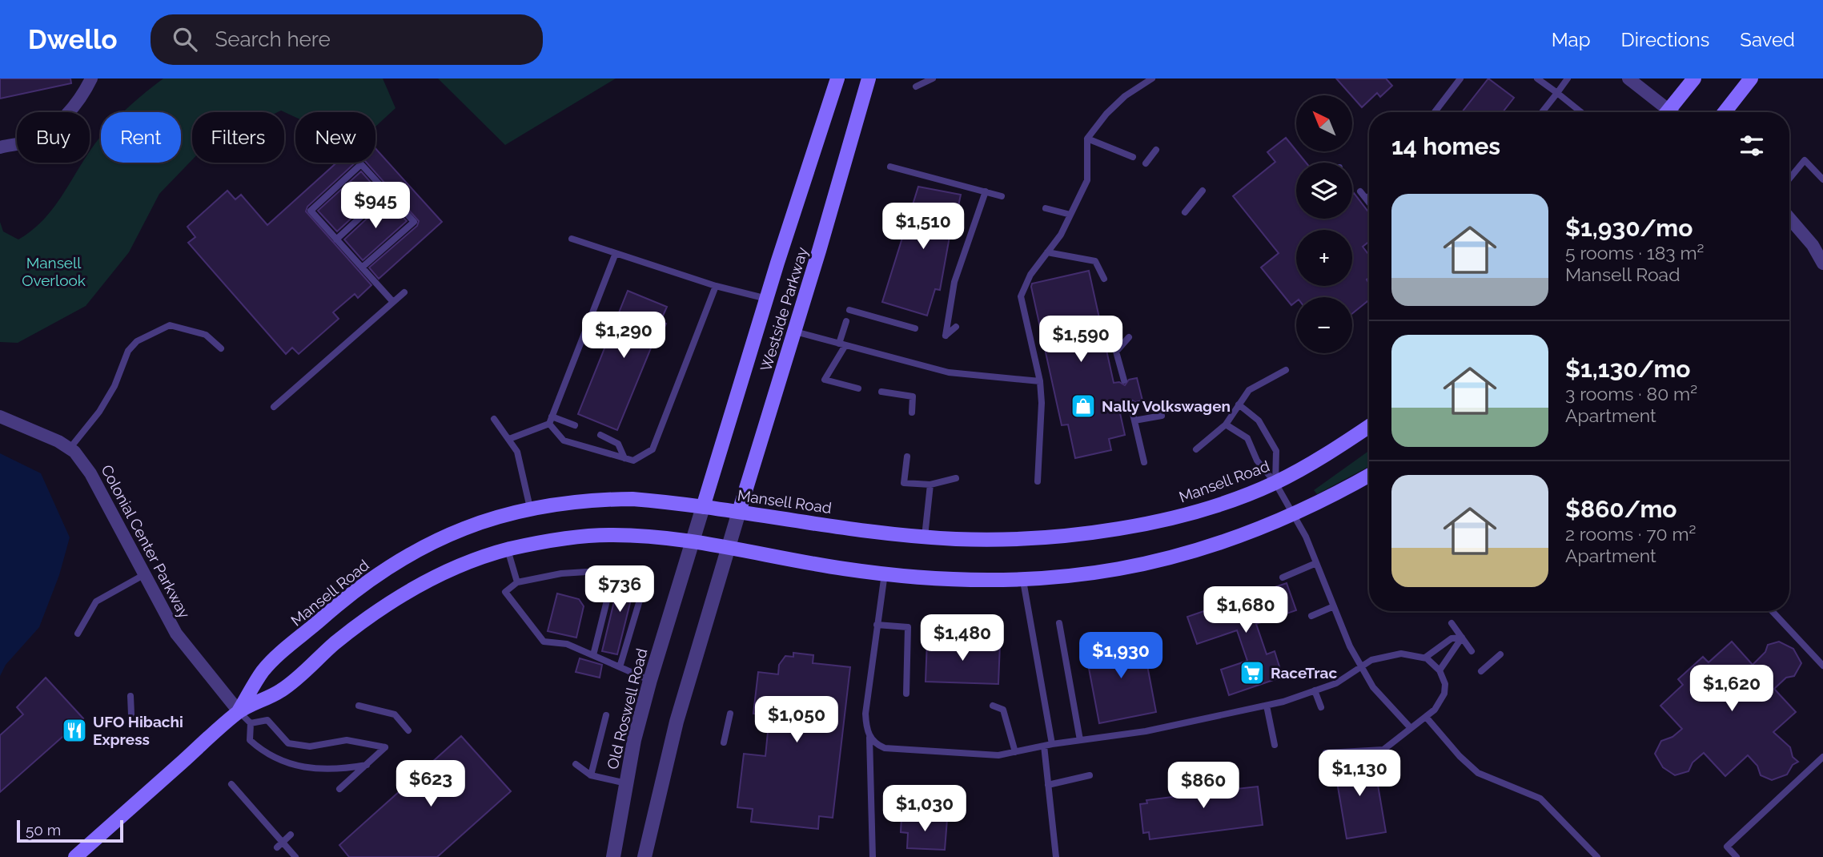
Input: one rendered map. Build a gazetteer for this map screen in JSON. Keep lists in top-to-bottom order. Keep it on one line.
{"streets":{"main road":["Westside Parkway","Mansell Road"],"street":["Colonial Center Parkway","Old Roswell Road"]},"crossings":[["Westside Parkway","Mansell Road"],["Westside Parkway","Old Roswell Road"],["Mansell Road","Colonial Center Parkway"],["Mansell Road","Old Roswell Road"]],"parks":["Mansell Overlook"],"places":{"shop":["Nally Volkswagen"],"supermarket":["RaceTrac"],"restaurant":["UFO Hibachi Express"]},"scale_bar":"50 m","north":"top left","page":{"header":"Dwello","search":"Search here","nav":["Map","Directions","Saved"],"map_buttons":["+","−"],"chip":["Buy","Rent","Filters","New"],"heading":"14 homes","list":[{"name":"$1,930/mo","note":"5 rooms · 183 m² · Mansell Road"},{"name":"$1,130/mo","note":"3 rooms · 80 m² · Apartment"},{"name":"$860/mo","note":"2 rooms · 70 m² · Apartment"}],"price":["$945","$1,510","$1,290","$1,590","$736","$1,680","$1,480","$1,930","$1,620","$1,050","$1,130","$623","$860","$1,030"],"scale":"50 m"}}
